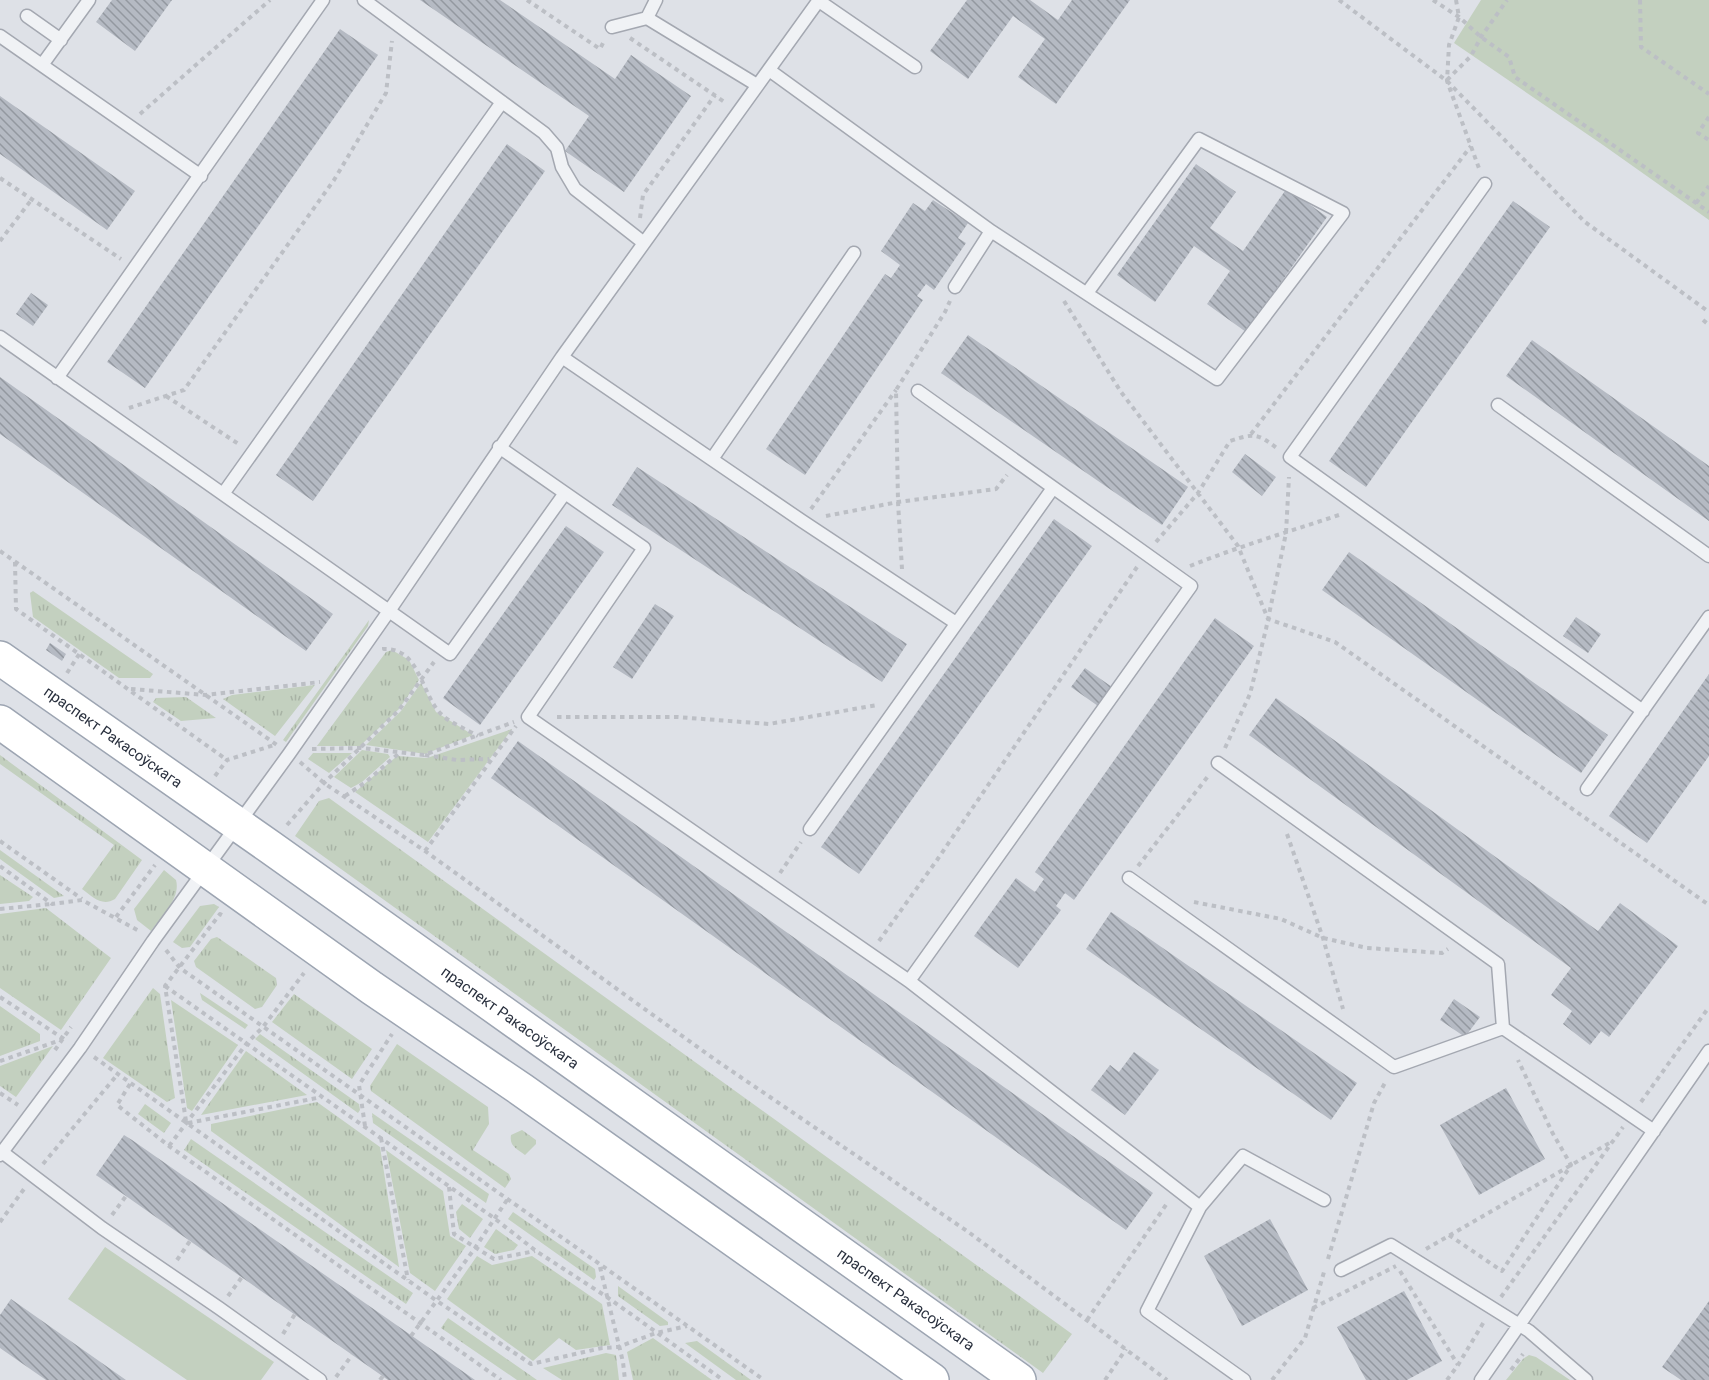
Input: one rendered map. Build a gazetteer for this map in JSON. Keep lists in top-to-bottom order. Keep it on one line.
{"streets":{"main road":["праспект Ракасоўскага"]}}
